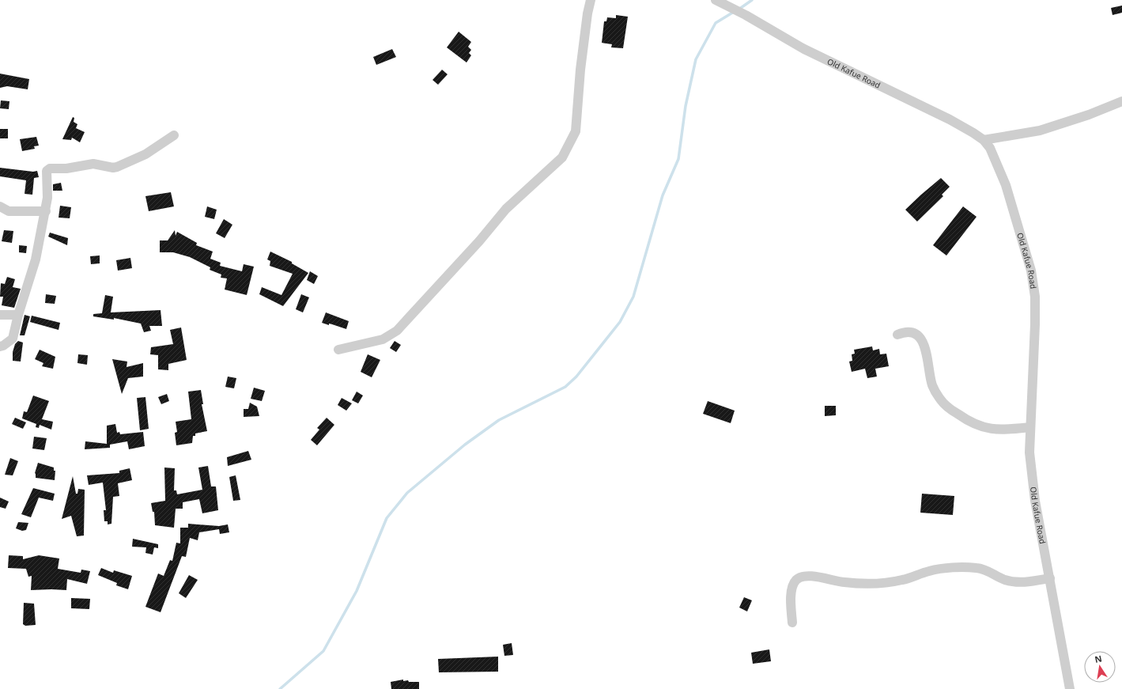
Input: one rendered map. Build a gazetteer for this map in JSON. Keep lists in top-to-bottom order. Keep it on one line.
{"streets":{"street":["Old Kafue Road"]},"north":"top"}
